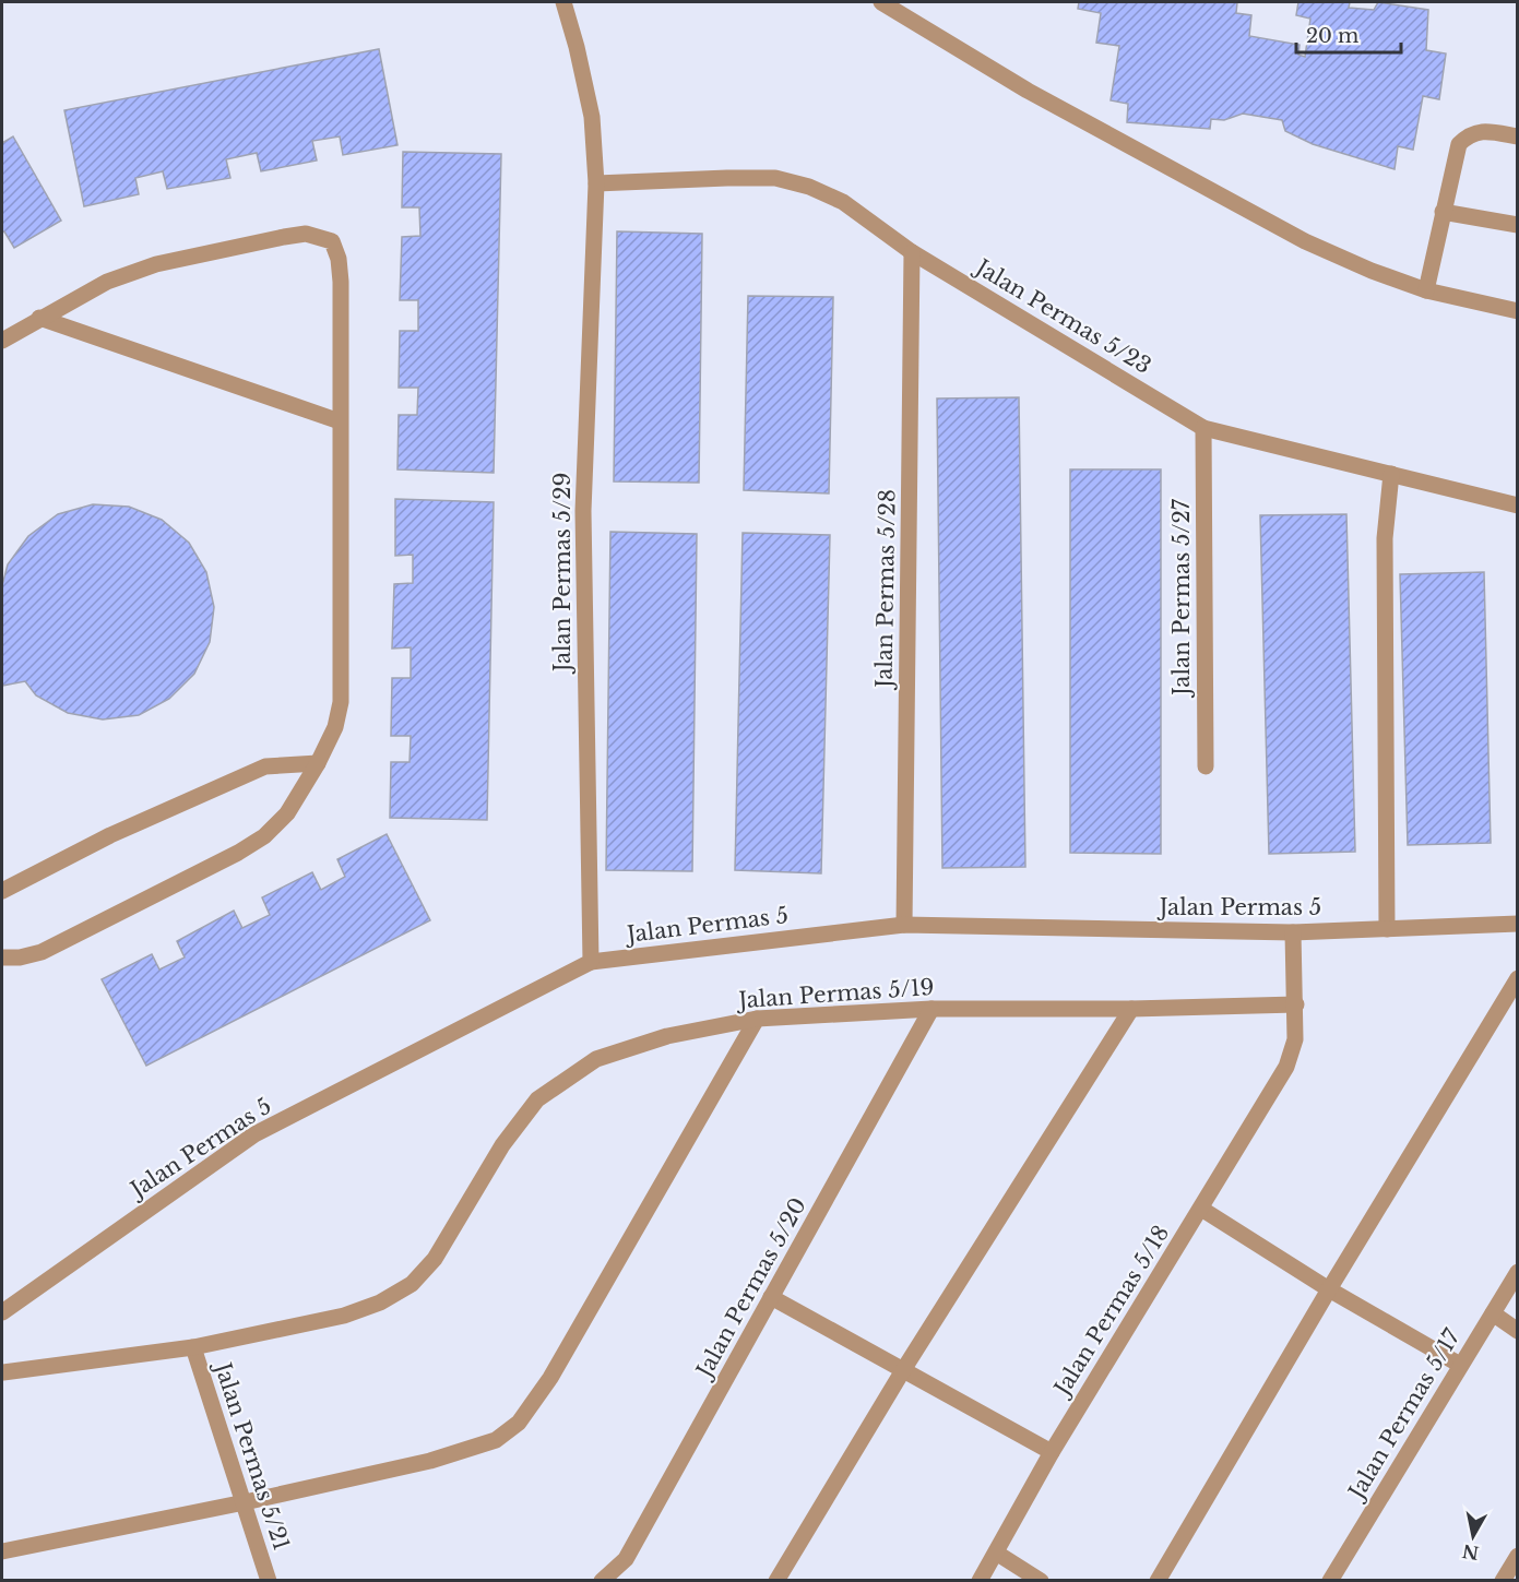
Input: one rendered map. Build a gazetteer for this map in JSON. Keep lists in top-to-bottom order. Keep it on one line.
{"streets":{"street":["Jalan Permas 5/23","Jalan Permas 5/29","Jalan Permas 5/28","Jalan Permas 5/27","Jalan Permas 5","Jalan Permas 5/19","Jalan Permas 5/20","Jalan Permas 5/18","Jalan Permas 5/17","Jalan Permas 5/21"]},"crossings":[["Jalan Permas 5/23","Jalan Permas 5/29"],["Jalan Permas 5/23","Jalan Permas 5/28"],["Jalan Permas 5/23","Jalan Permas 5/27"],["Jalan Permas 5/29","Jalan Permas 5"],["Jalan Permas 5/28","Jalan Permas 5"],["Jalan Permas 5","Jalan Permas 5/18"],["Jalan Permas 5/19","Jalan Permas 5/20"],["Jalan Permas 5/19","Jalan Permas 5/18"],["Jalan Permas 5/19","Jalan Permas 5/21"]],"scale_bar":"20 m","north":"bottom"}
